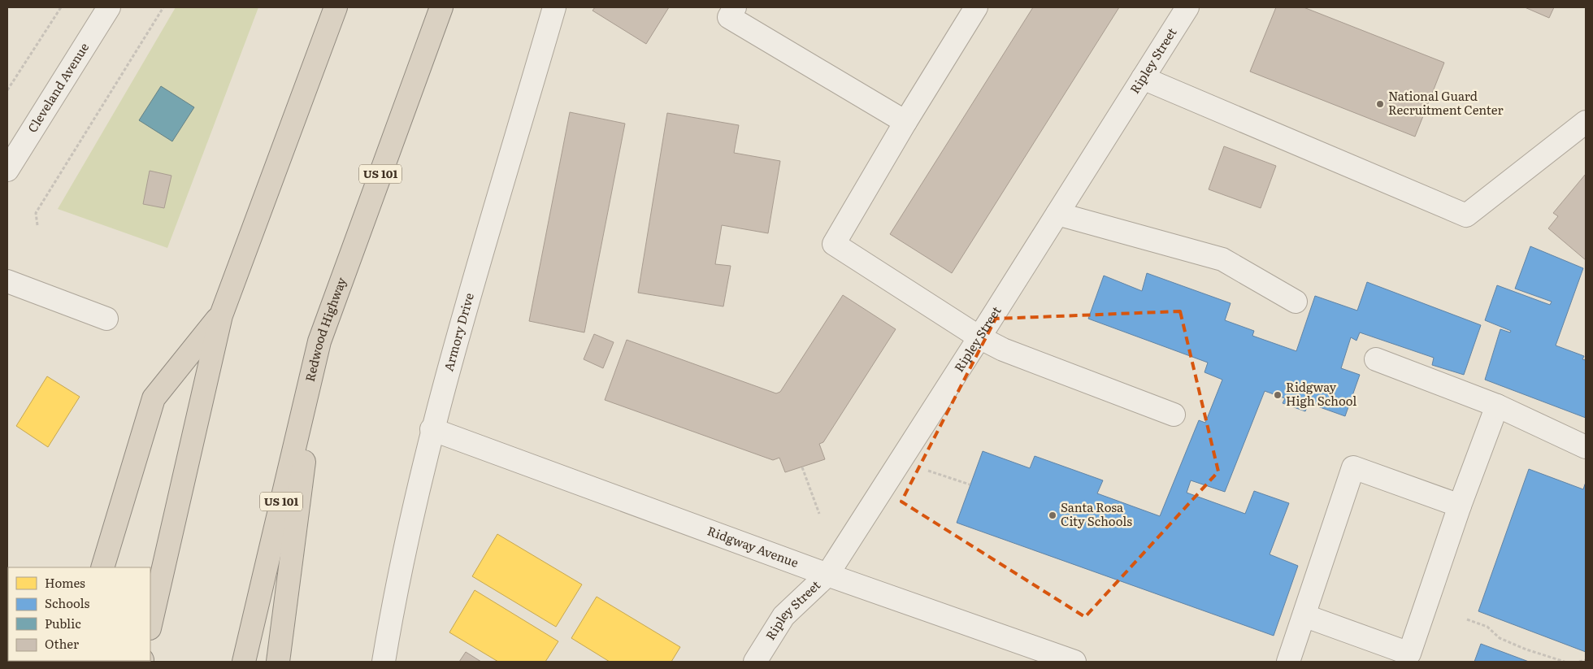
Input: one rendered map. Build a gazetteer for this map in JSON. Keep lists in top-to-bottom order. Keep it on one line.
{"streets":{"highway":["US 101","Redwood Highway"],"street":["Ripley Street","Cleveland Avenue","Armory Drive","Ridgway Avenue"]},"crossings":[["Ripley Street","Ridgway Avenue"],["Armory Drive","Ridgway Avenue"]],"places":["National Guard Recruitment Center","Ridgway High School","Santa Rosa City Schools"],"legend":["Homes","Schools","Public","Other"]}
